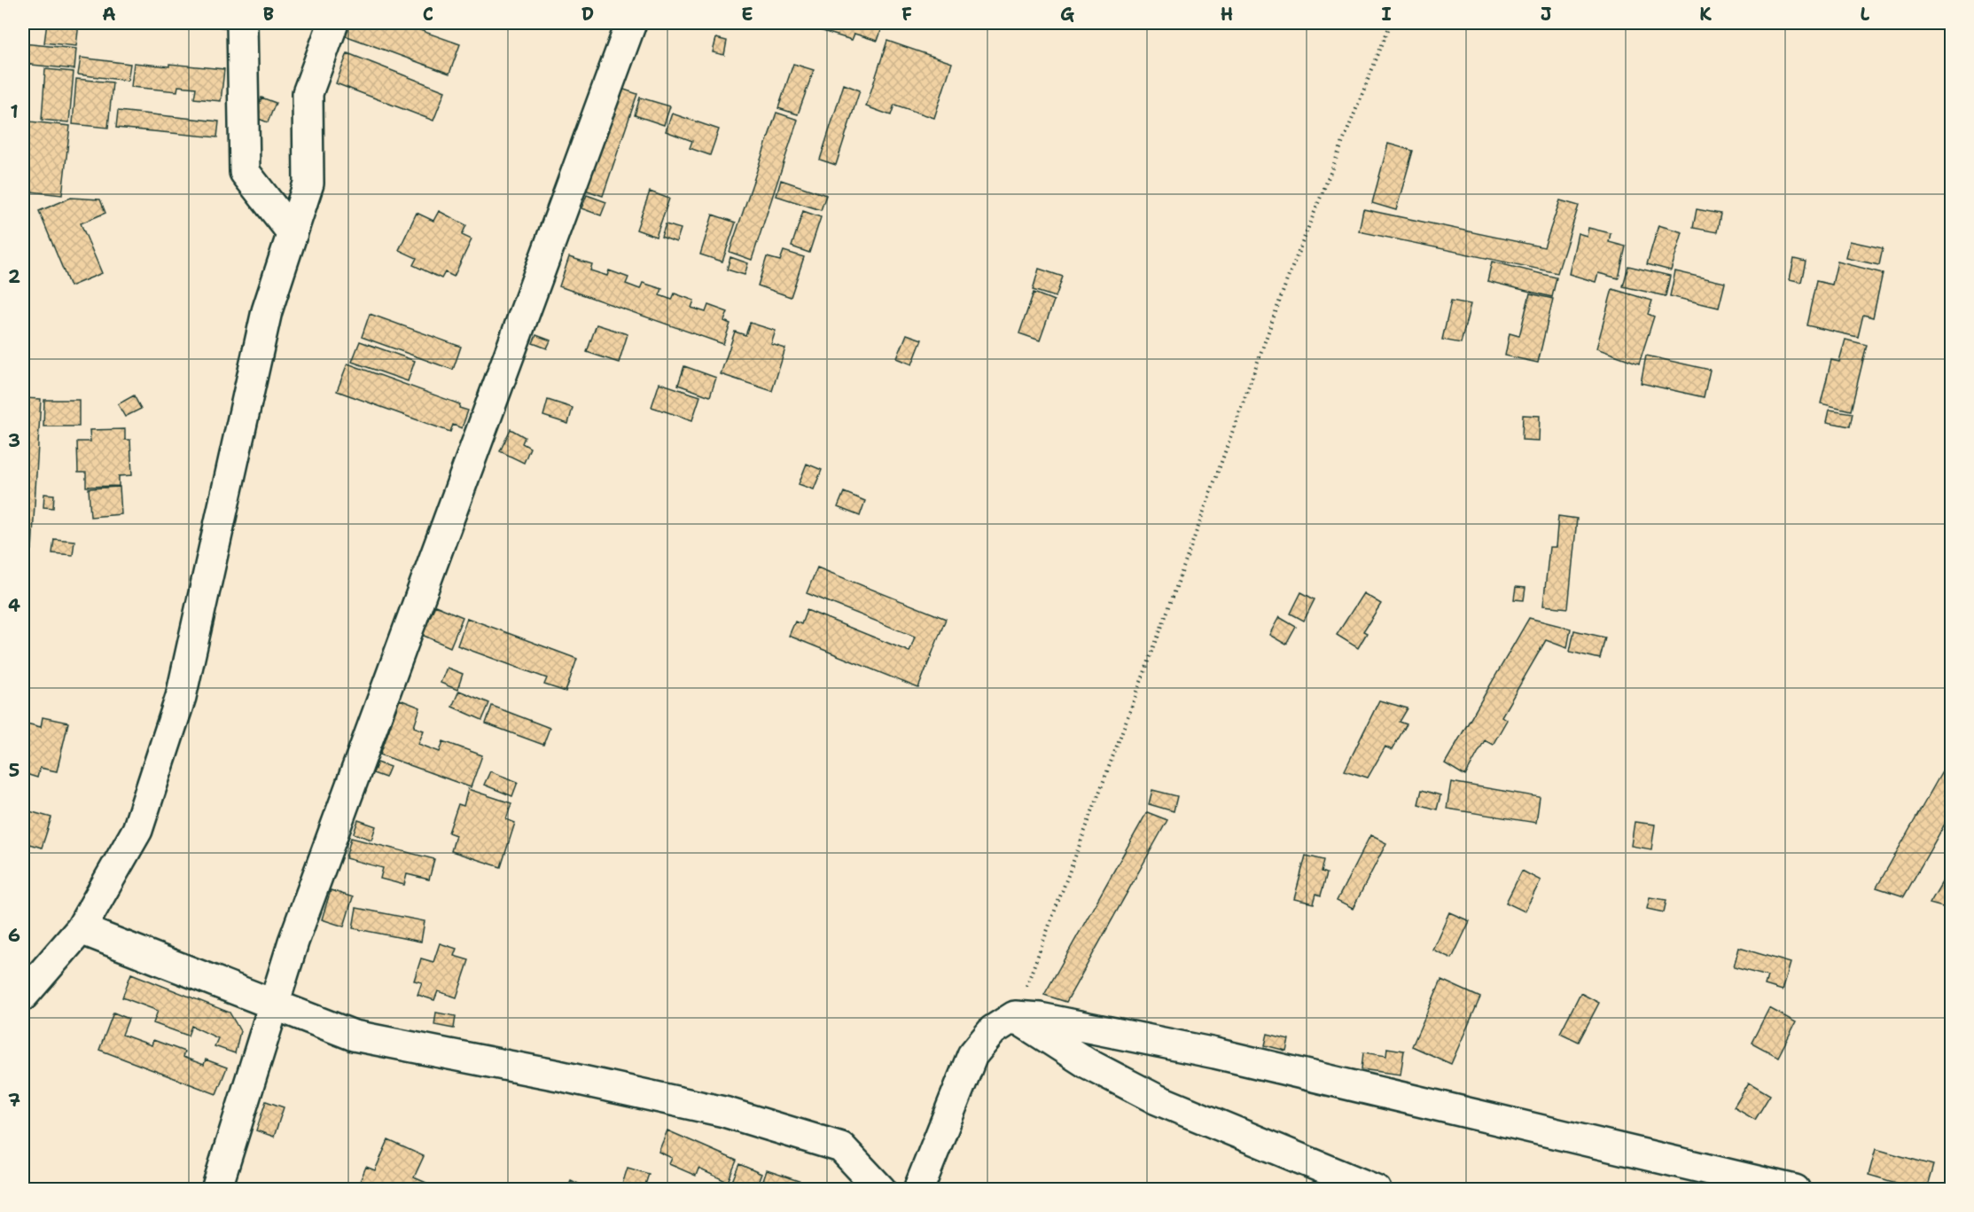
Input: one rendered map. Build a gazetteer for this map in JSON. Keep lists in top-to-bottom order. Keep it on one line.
{"grid":{"columns":["A","B","C","D","E","F","G","H","I","J","K","L"],"rows":["1","2","3","4","5","6","7"]}}
